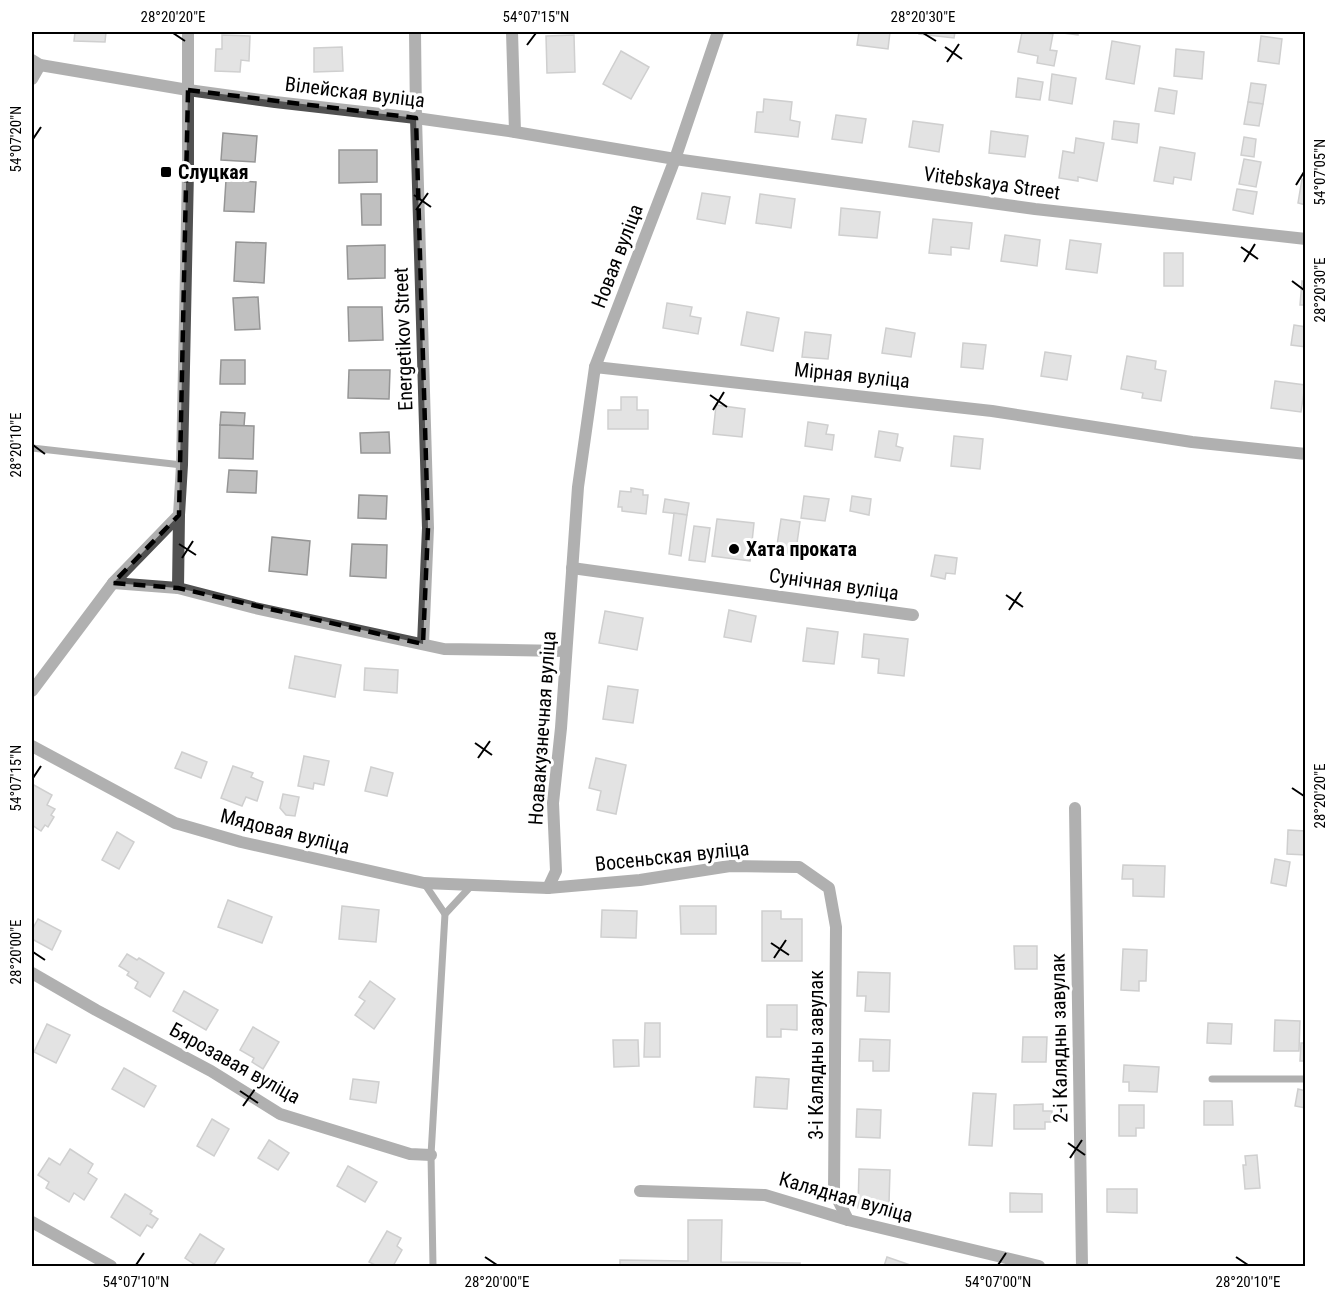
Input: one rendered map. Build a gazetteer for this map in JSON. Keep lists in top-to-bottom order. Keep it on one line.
{"streets":{"street":["Вілейская вуліца","Vitebskaya Street","Новая вуліца","Energetikov Street","Мірная вуліца","Сунічная вуліца","Ноавакузнечная вуліца","Мядовая вуліца","Восеньская вуліца","2-і Калядны завулак","3-і Калядны завулак","Бярозавая вуліца","Калядная вуліца"]},"crossings":[["Вілейская вуліца","Vitebskaya Street"],["Вілейская вуліца","Новая вуліца"],["Вілейская вуліца","Energetikov Street"],["Vitebskaya Street","Новая вуліца"],["Новая вуліца","Мірная вуліца"],["Сунічная вуліца","Ноавакузнечная вуліца"],["Ноавакузнечная вуліца","Мядовая вуліца"],["Ноавакузнечная вуліца","Восеньская вуліца"],["Мядовая вуліца","Восеньская вуліца"],["Восеньская вуліца","3-і Калядны завулак"],["3-і Калядны завулак","Калядная вуліца"]],"places":{"transit":["Слуцкая"],"other":["Хата проката"]},"coordinates":["28°20'20\"E","54°07'15\"N","28°20'30\"E","54°07'20\"N","54°07'05\"N","28°20'10\"E","28°20'00\"E","54°07'10\"N","54°07'00\"N"]}
